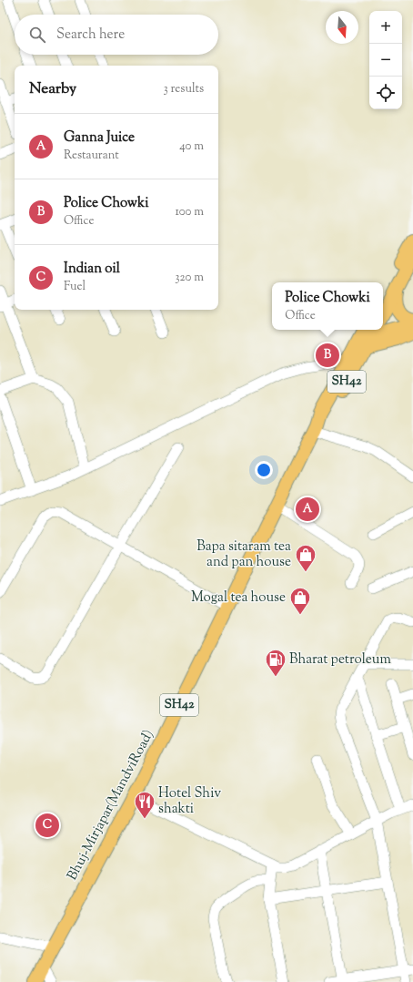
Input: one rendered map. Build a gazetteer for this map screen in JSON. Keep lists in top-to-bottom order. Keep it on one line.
{"streets":{"main road":["SH42","Bhuj-Mirjapar(MandviRoad)"]},"places":{"shop":["Bapa sitaram tea and pan house","Mogal tea house"],"fuel station":["Bharat petroleum"],"restaurant":["Hotel Shiv shakti"]},"north":"bottom","page":{"map_buttons":["+","−"],"search":"Search here","heading":["Nearby","3 results"],"list":[{"mark":"A","name":"Ganna Juice","note":"Restaurant","value":"40 m"},{"mark":"B","name":"Police Chowki","note":"Office","value":"100 m"},{"mark":"C","name":"Indian oil","note":"Fuel","value":"320 m"}],"popup":["Police Chowki","Office"],"pins":["B","A","C"]}}
